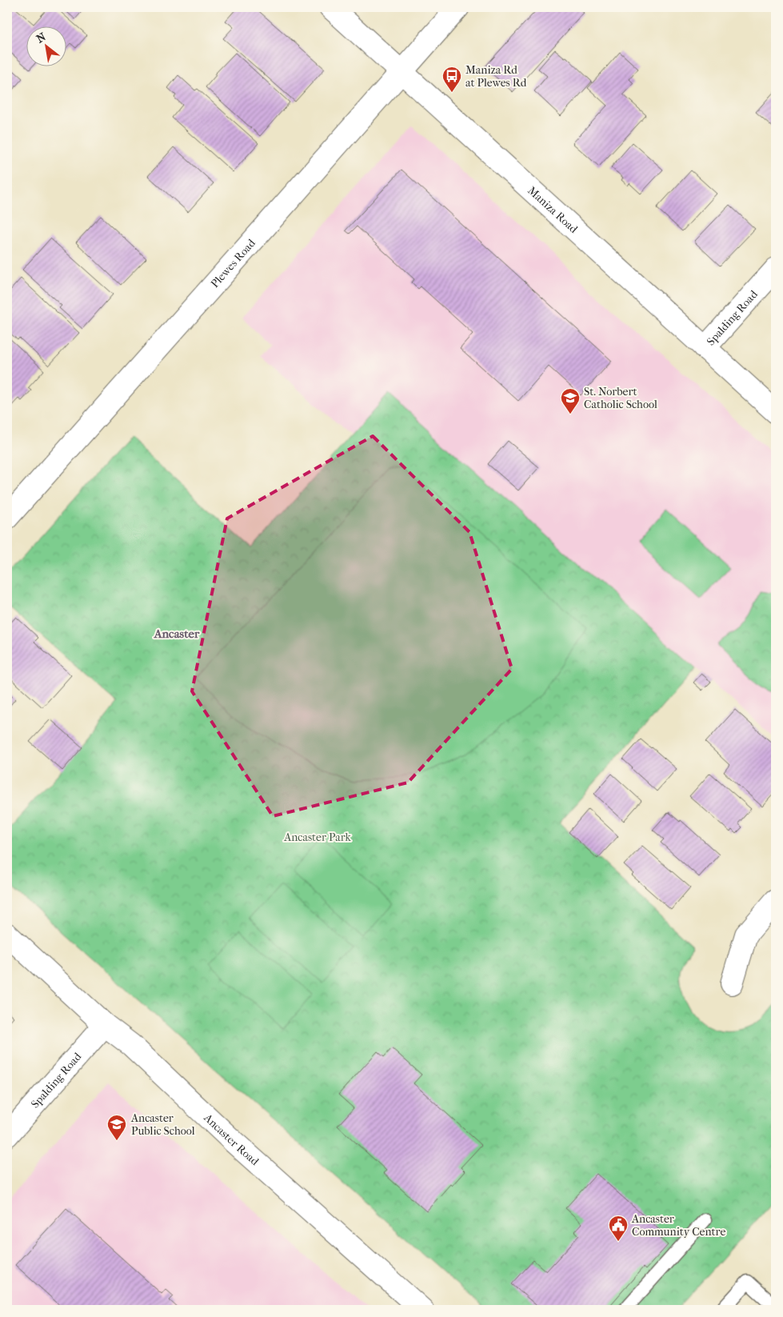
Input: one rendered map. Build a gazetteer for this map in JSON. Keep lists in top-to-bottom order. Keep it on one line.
{"streets":{"street":["Maniza Road","Plewes Road","Spalding Road","Ancaster Road"]},"crossings":[["Maniza Road","Plewes Road"],["Maniza Road","Spalding Road"],["Spalding Road","Ancaster Road"]],"districts":["Ancaster"],"parks":["Ancaster Park"],"places":{"bus stop":["Maniza Rd at Plewes Rd"],"school or university":["St. Norbert Catholic School","Ancaster Public School"],"public building":["Ancaster Community Centre"]},"north":"top left"}
